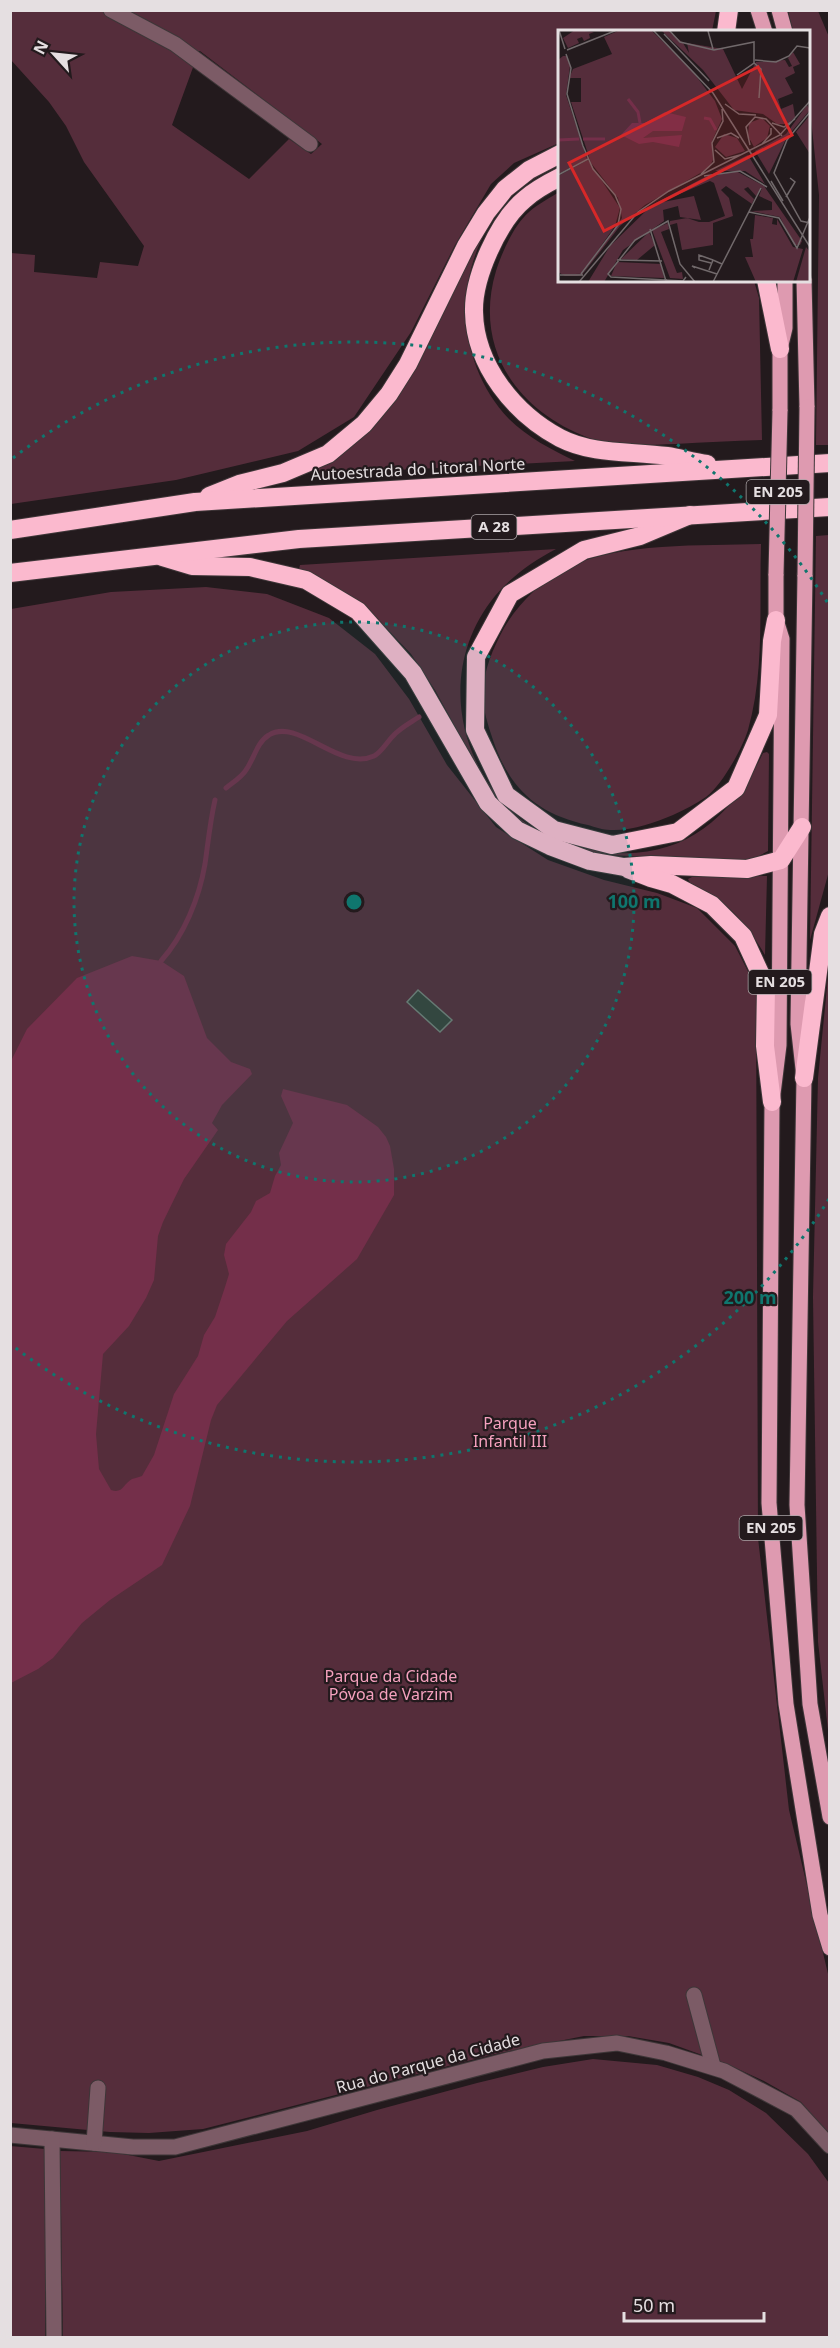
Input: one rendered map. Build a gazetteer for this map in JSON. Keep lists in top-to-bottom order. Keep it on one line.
{"streets":{"highway":["Autoestrada do Litoral Norte","A 28"],"main road":["EN 205"],"street":["Rua do Parque da Cidade"]},"parks":["Parque Infantil III","Parque da Cidade Póvoa de Varzim"],"scale_bar":"50 m","north":"top left","rings":["100 m","200 m"]}
